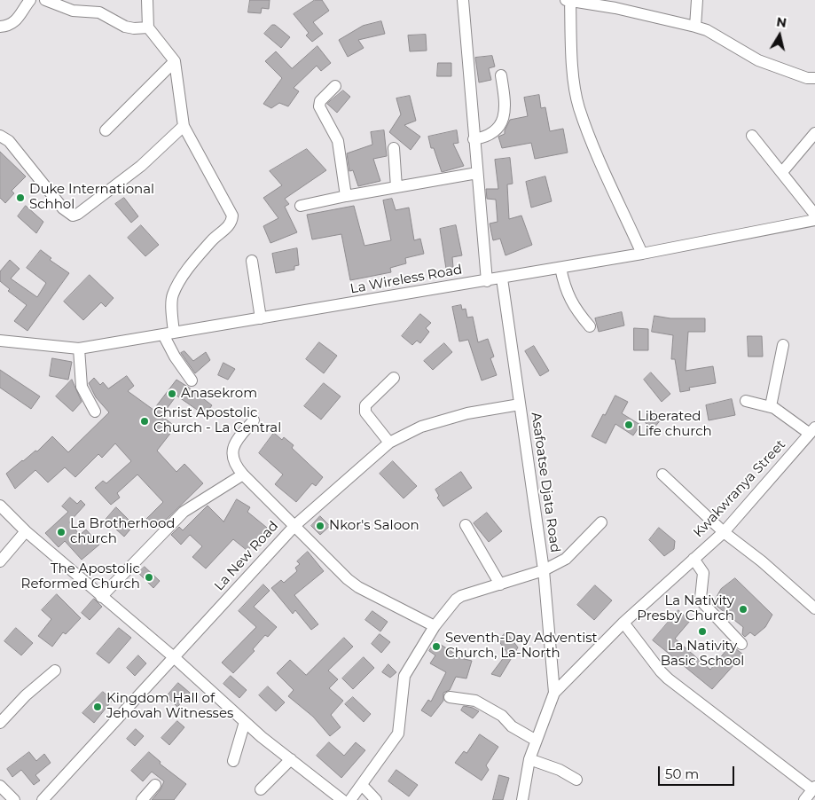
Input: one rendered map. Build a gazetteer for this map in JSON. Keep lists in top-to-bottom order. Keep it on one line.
{"streets":{"street":["La Wireless Road","Asafoatse Djata Road","Kwakwranya Street","La New Road"]},"crossings":[["La Wireless Road","Asafoatse Djata Road"],["Asafoatse Djata Road","Kwakwranya Street"],["Asafoatse Djata Road","La New Road"]],"places":["Duke International Schhol","Anasekrom","Christ Apostolic Church - La Central","Liberated Life church","Nkor's Saloon","La Brotherhood church","The Apostolic Reformed Church","La Nativity Presby Church","La Nativity Basic School","Seventh-Day Adventist Church, La-North","Kingdom Hall of Jehovah Witnesses"],"scale_bar":"50 m","north":"top"}
